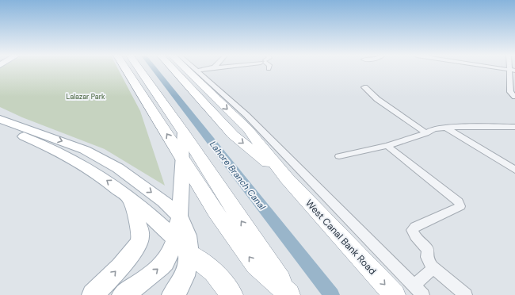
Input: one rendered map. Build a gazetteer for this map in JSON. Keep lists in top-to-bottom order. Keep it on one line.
{"streets":{"highway":["West Canal Bank Road"]},"water":["Lahore Branch Canal"],"parks":["Lalazar Park"]}
